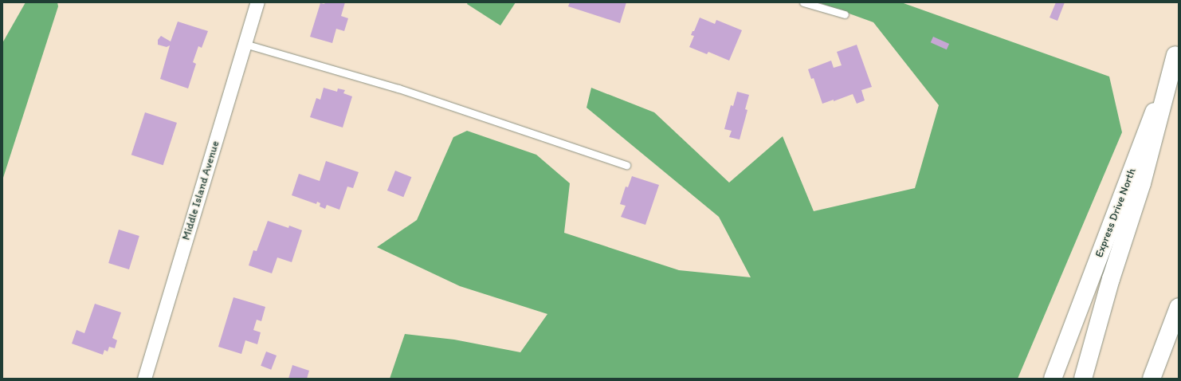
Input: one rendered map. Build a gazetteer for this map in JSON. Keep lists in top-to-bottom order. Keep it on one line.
{"streets":{"main road":["Express Drive North"],"street":["Middle Island Avenue"]}}
